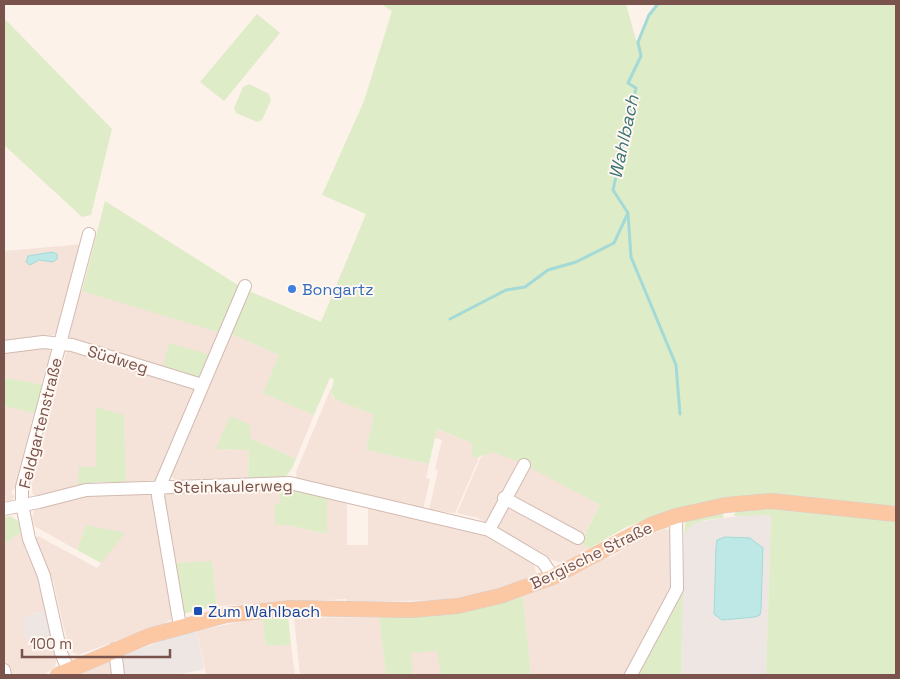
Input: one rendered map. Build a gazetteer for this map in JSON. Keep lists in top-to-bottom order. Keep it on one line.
{"streets":{"main road":["Bergische Straße"],"street":["Südweg","Feldgartenstraße","Steinkaulerweg"]},"crossings":[["Südweg","Feldgartenstraße"],["Feldgartenstraße","Steinkaulerweg"],["Feldgartenstraße","Bergische Straße"],["Steinkaulerweg","Bergische Straße"]],"water":["Wahlbach"],"places":{"other":["Bongartz"],"transit":["Zum Wahlbach"]},"scale_bar":"100 m"}
